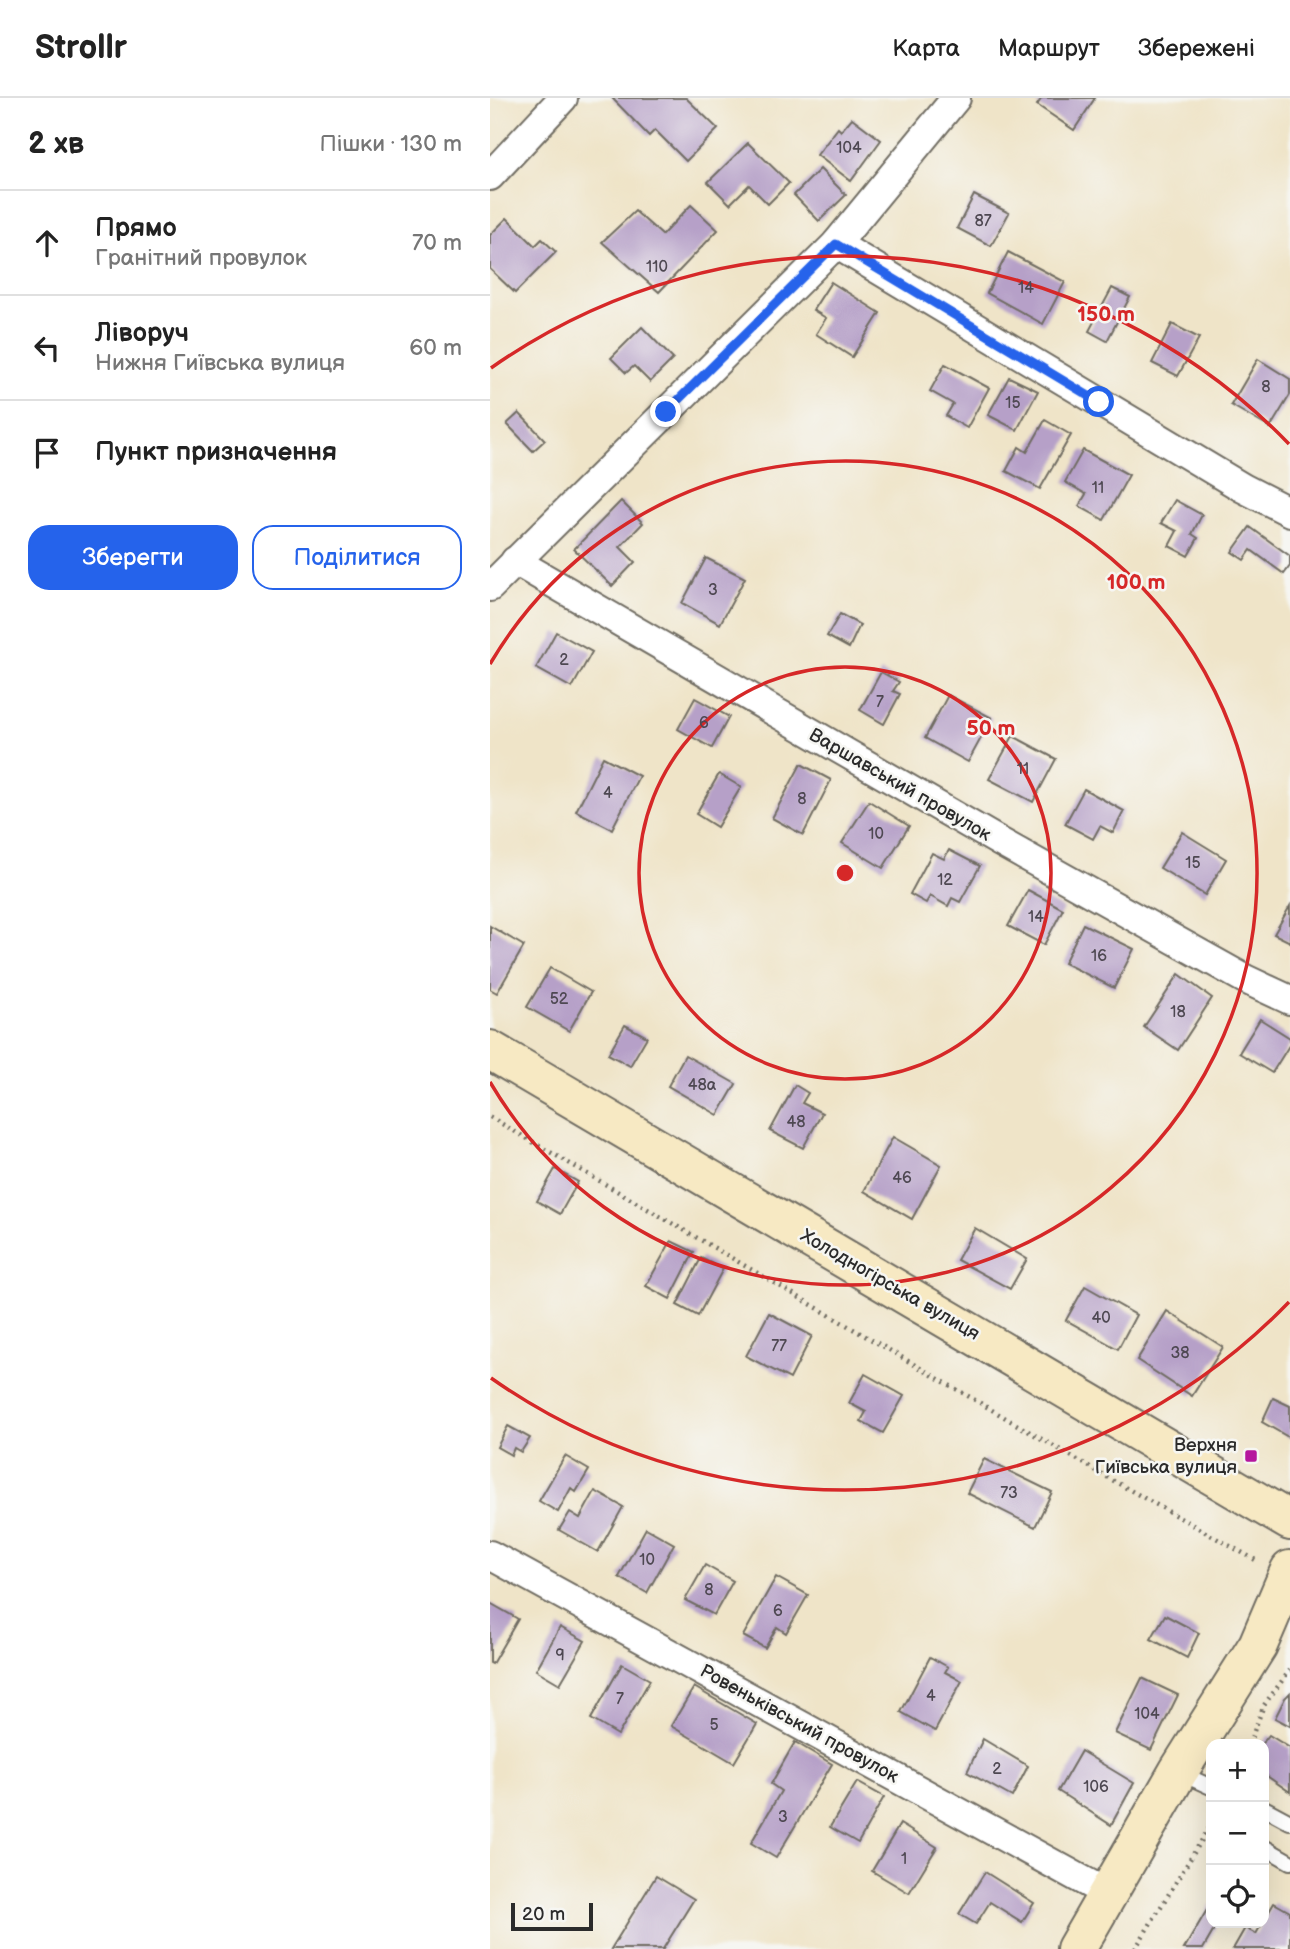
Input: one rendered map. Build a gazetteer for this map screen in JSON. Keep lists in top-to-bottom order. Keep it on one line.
{"streets":{"main road":["Холодногірська вулиця"],"street":["Варшавський провулок","Ровеньківський провулок"]},"places":{"transit":["Верхня Гиївська вулиця"]},"house_numbers":["104","87","110","14","8","15","11","3","2","7","6","11","4","8","10","15","12","14","16","52","18","48а","48","46","40","77","38","73","10","8","6","9","4","7","104","5","2","106","3","1"],"scale_bar":"20 m","page":{"header":"Strollr","nav":["Карта","Маршрут","Збережені"],"heading":["2 хв","Пішки · 130 m"],"list":[["Прямо","Гранітний провулок","70 m"],["Ліворуч","Нижня Гиївська вулиця","60 m"],"Пункт призначення"],"buttons":["Зберегти","Поділитися"],"map_buttons":["+","−"],"scale":"20 m"},"rings":["150 m","100 m","50 m"]}
